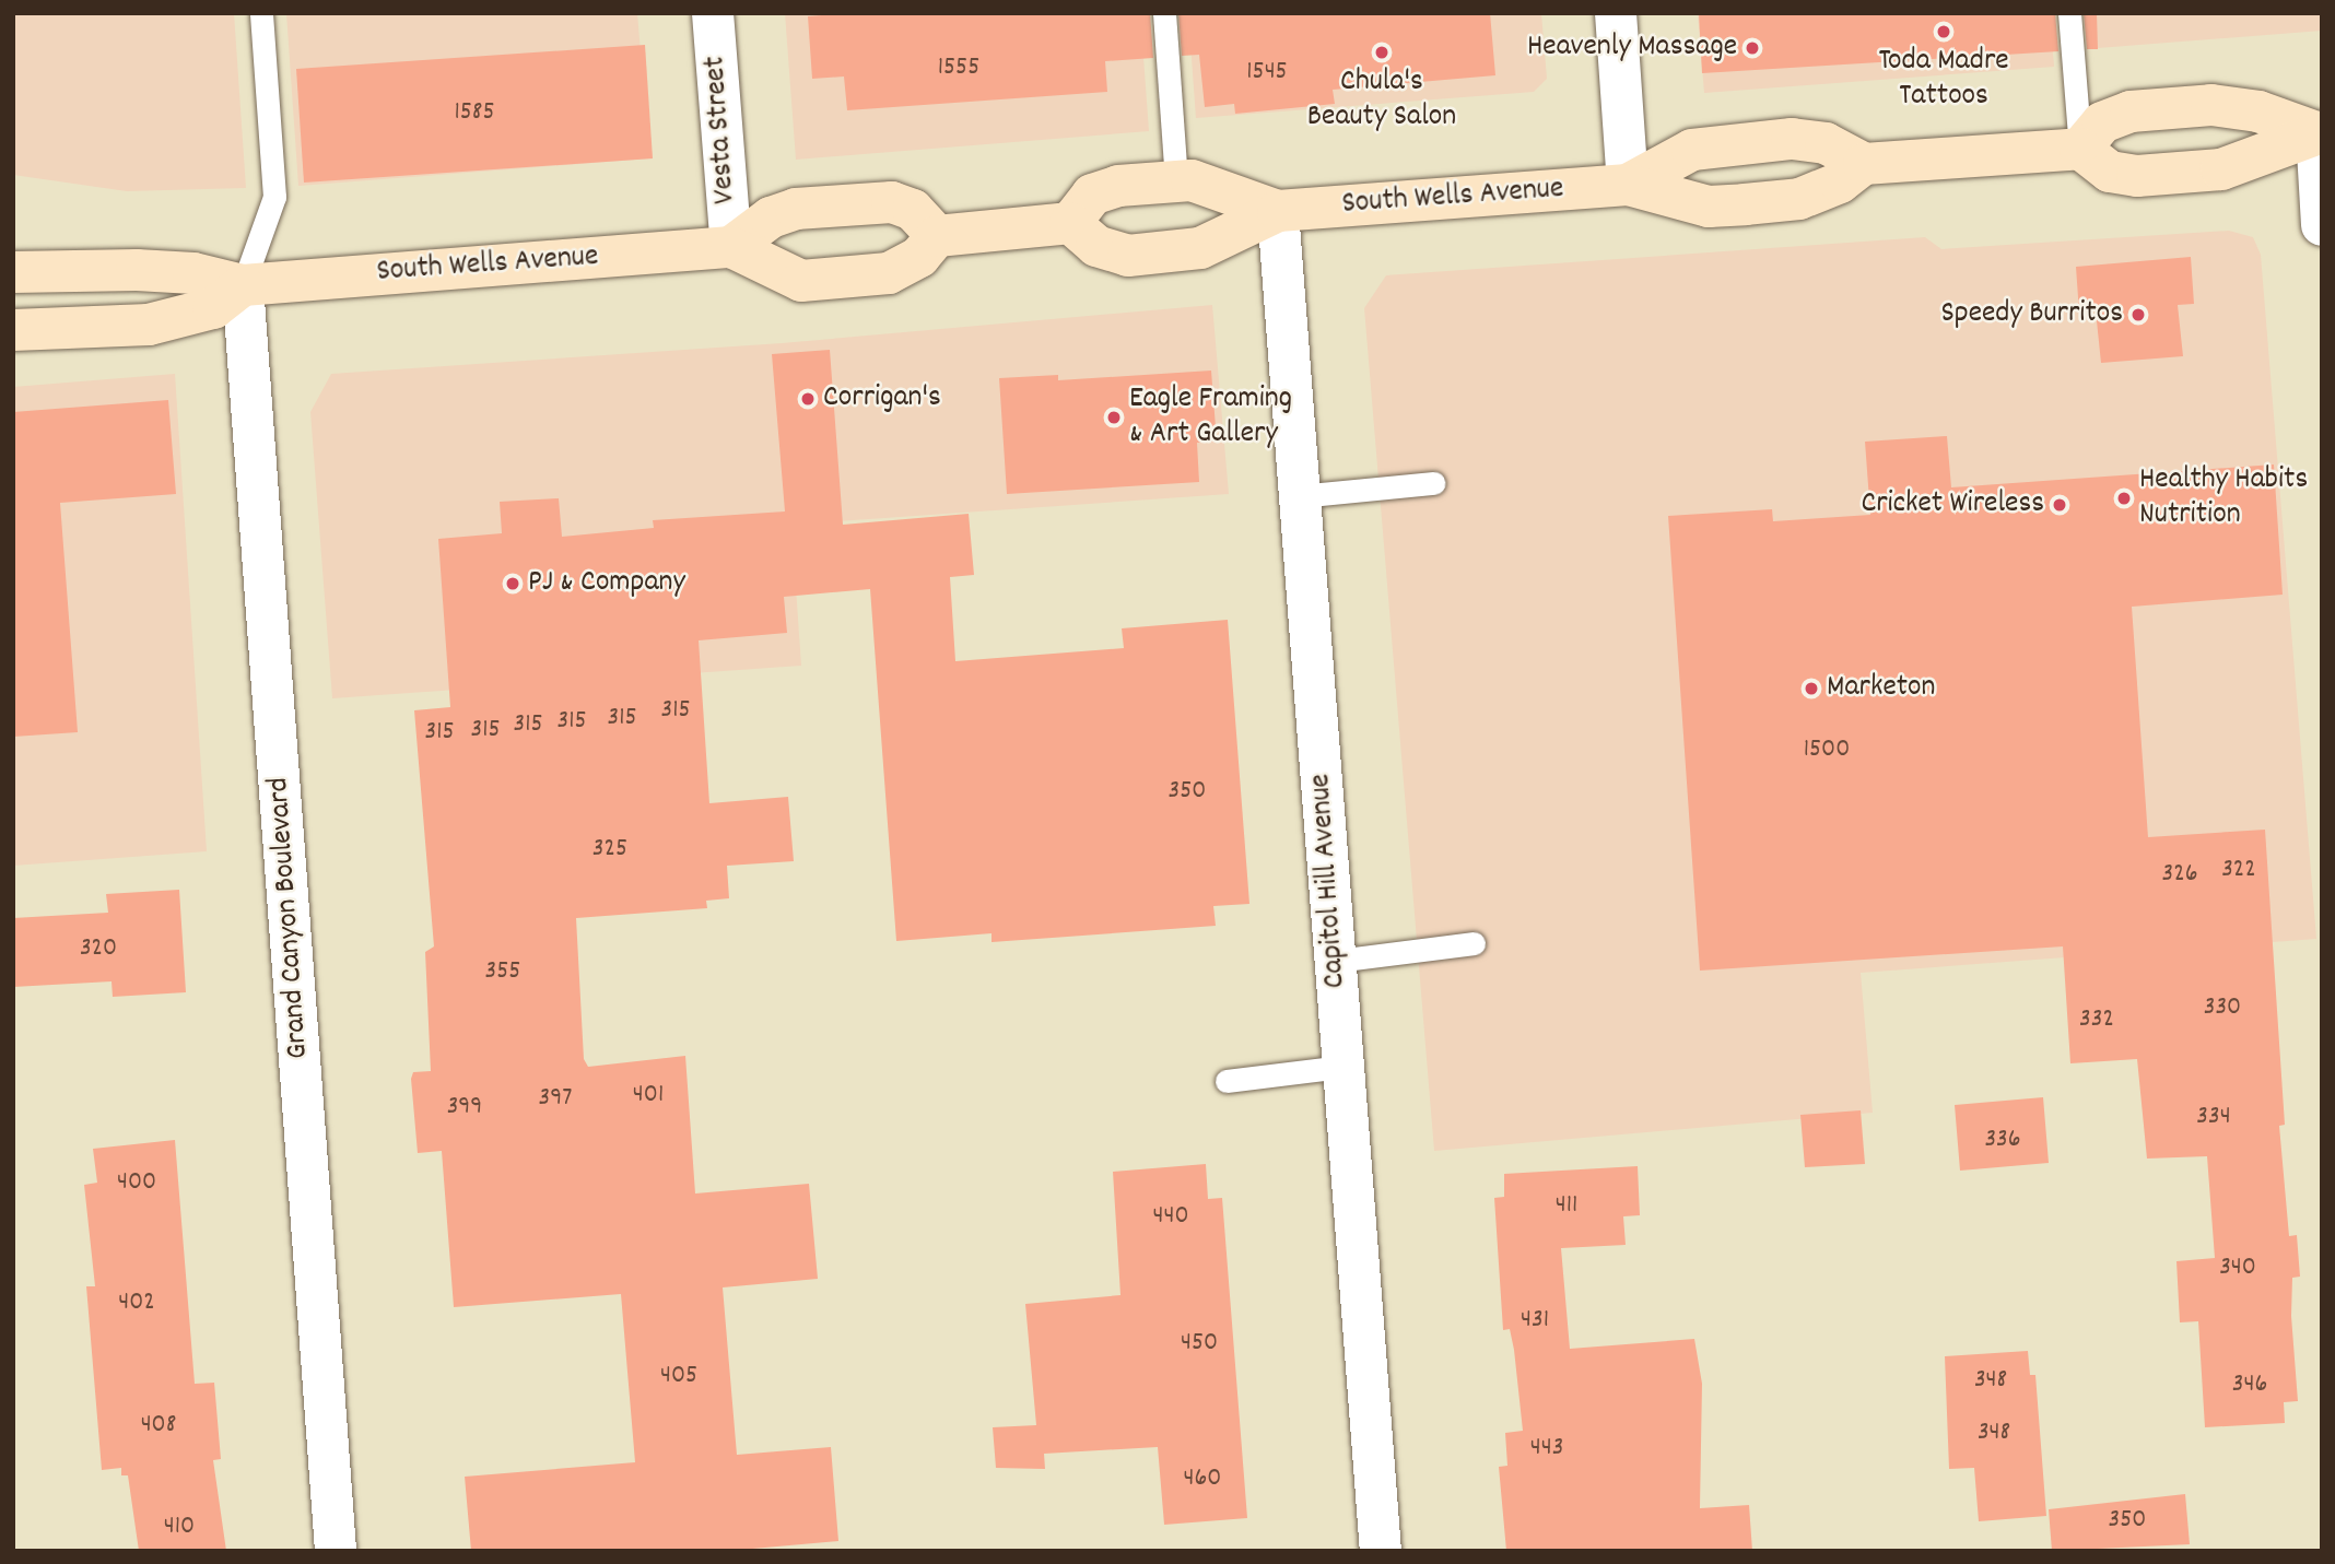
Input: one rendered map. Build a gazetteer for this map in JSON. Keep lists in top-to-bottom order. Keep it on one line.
{"streets":{"main road":["South Wells Avenue"],"street":["Vesta Street","Capitol Hill Avenue","Grand Canyon Boulevard"]},"crossings":[["Vesta Street","South Wells Avenue"],["South Wells Avenue","Capitol Hill Avenue"],["South Wells Avenue","Grand Canyon Boulevard"]],"places":["Toda Madre Tattoos","Heavenly Massage","Chula's Beauty Salon","Speedy Burritos","Corrigan's","Eagle Framing & Art Gallery","Healthy Habits Nutrition","Cricket Wireless","PJ & Company","Marketon"],"house_numbers":["1555","1545","1585","315","315","315","315","315","315","1500","350","325","322","326","320","355","330","332","401","397","399","334","336","400","411","440","340","402","431","450","405","348","346","408","348","443","460","350","410"]}
